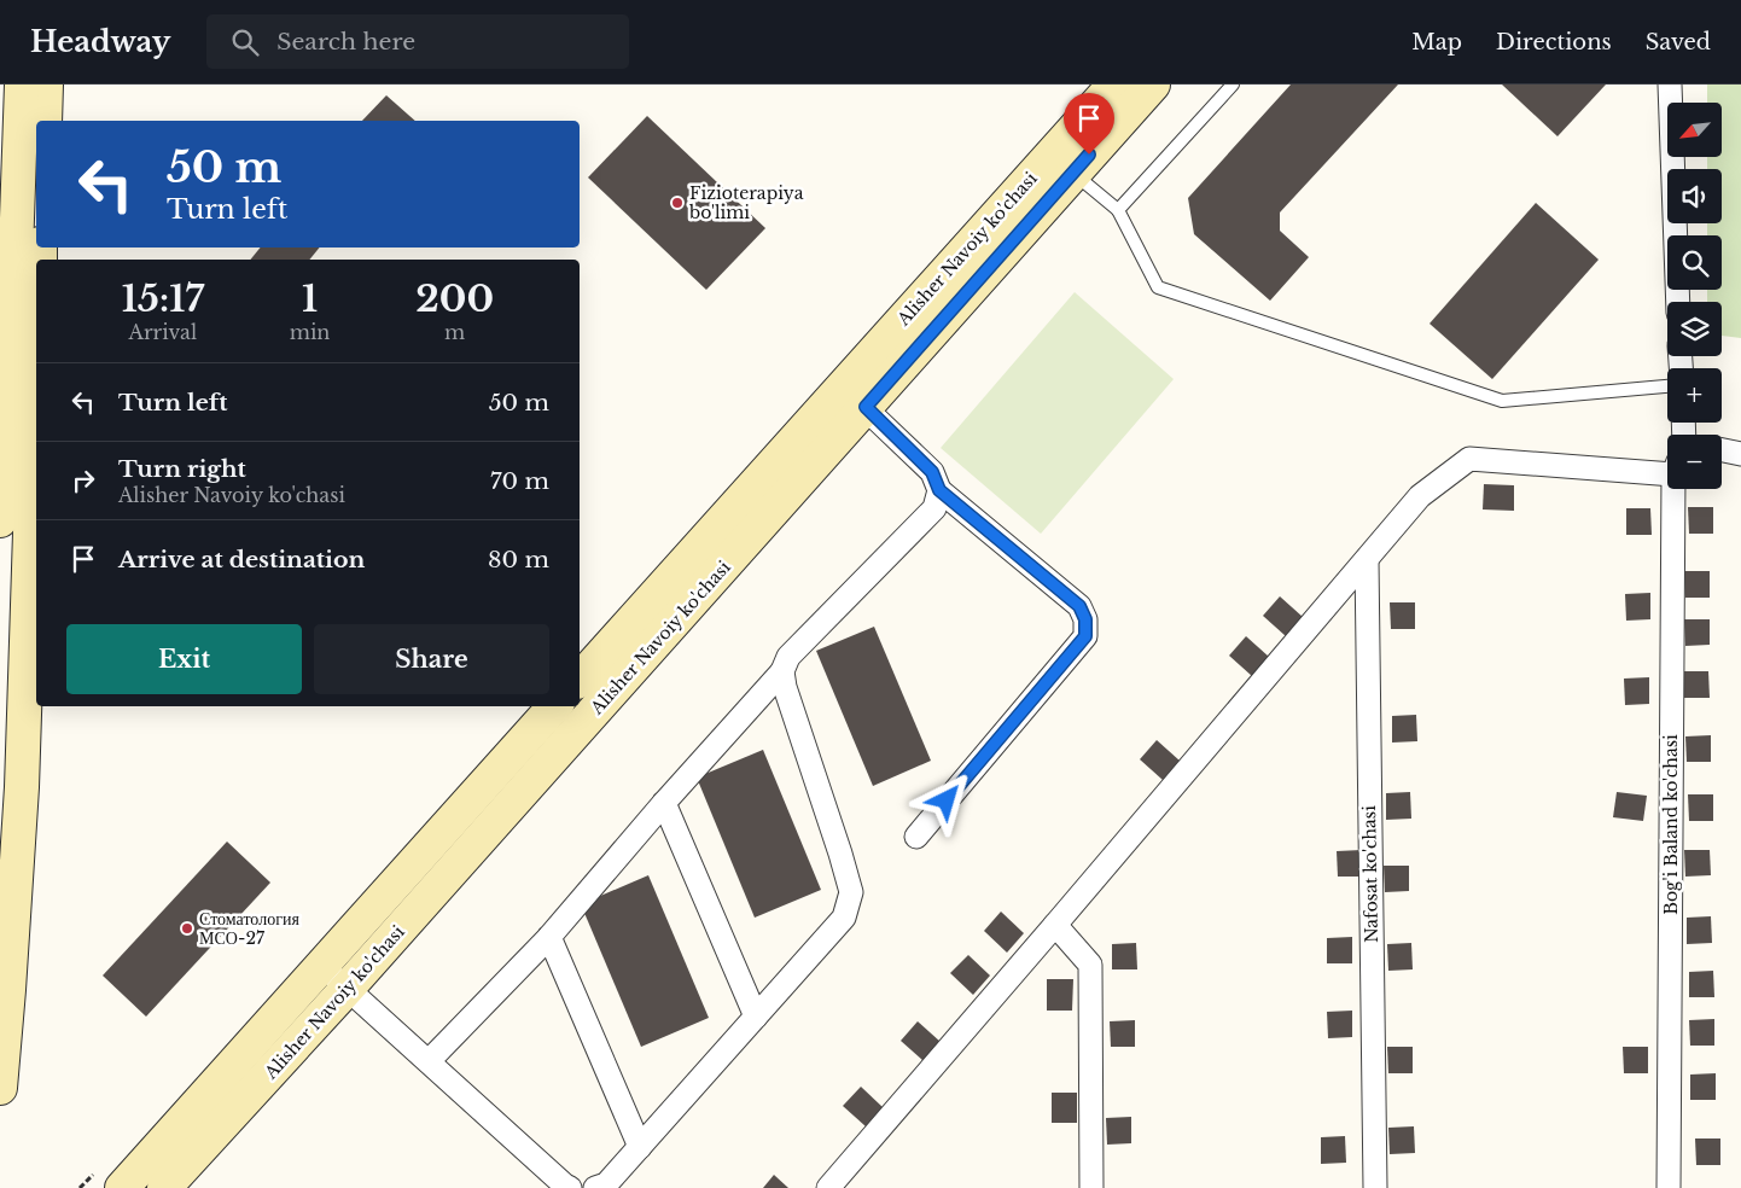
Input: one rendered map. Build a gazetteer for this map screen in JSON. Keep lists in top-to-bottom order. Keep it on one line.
{"streets":{"main road":["Alisher Navoiy ko'chasi"],"street":["Bog'i Baland ko'chasi","Nafosat ko'chasi"]},"places":["Fizioterapiya bo'limi","Стоматология МСО-27"],"north":"bottom left","page":{"header":"Headway","search":"Search here","nav":["Map","Directions","Saved"],"map_buttons":["+","−"],"turn":["50 m","Turn left"],"eta":["15:17","Arrival","1","min","200","m"],"list":[{"name":"Turn left","value":"50 m"},{"name":"Turn right","note":"Alisher Navoiy ko'chasi","value":"70 m"},{"name":"Arrive at destination","value":"80 m"}],"buttons":["Exit","Share"]}}
